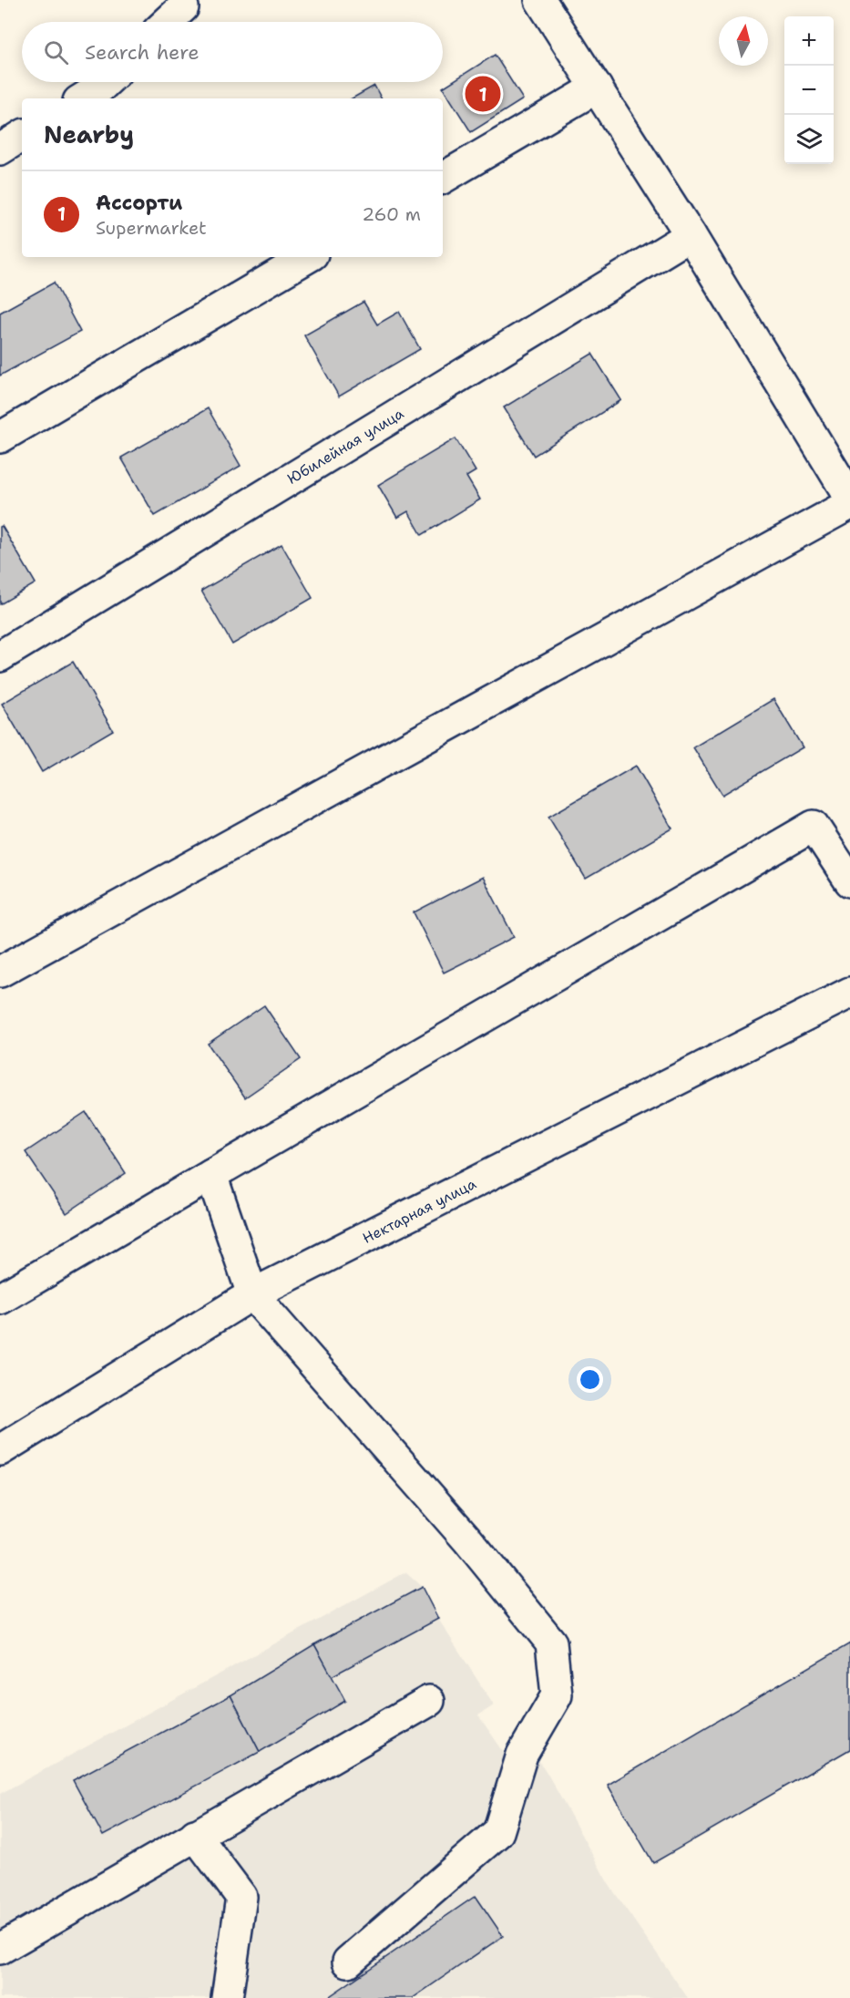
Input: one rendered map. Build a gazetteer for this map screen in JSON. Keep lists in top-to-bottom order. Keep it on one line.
{"streets":{"street":["Юбилейная улица","Нектарная улица"]},"north":"top","page":{"map_buttons":["+","−"],"search":"Search here","pins":"1","heading":"Nearby","list":[{"mark":"1","name":"Ассорти","note":"Supermarket","value":"260 m"}]}}
